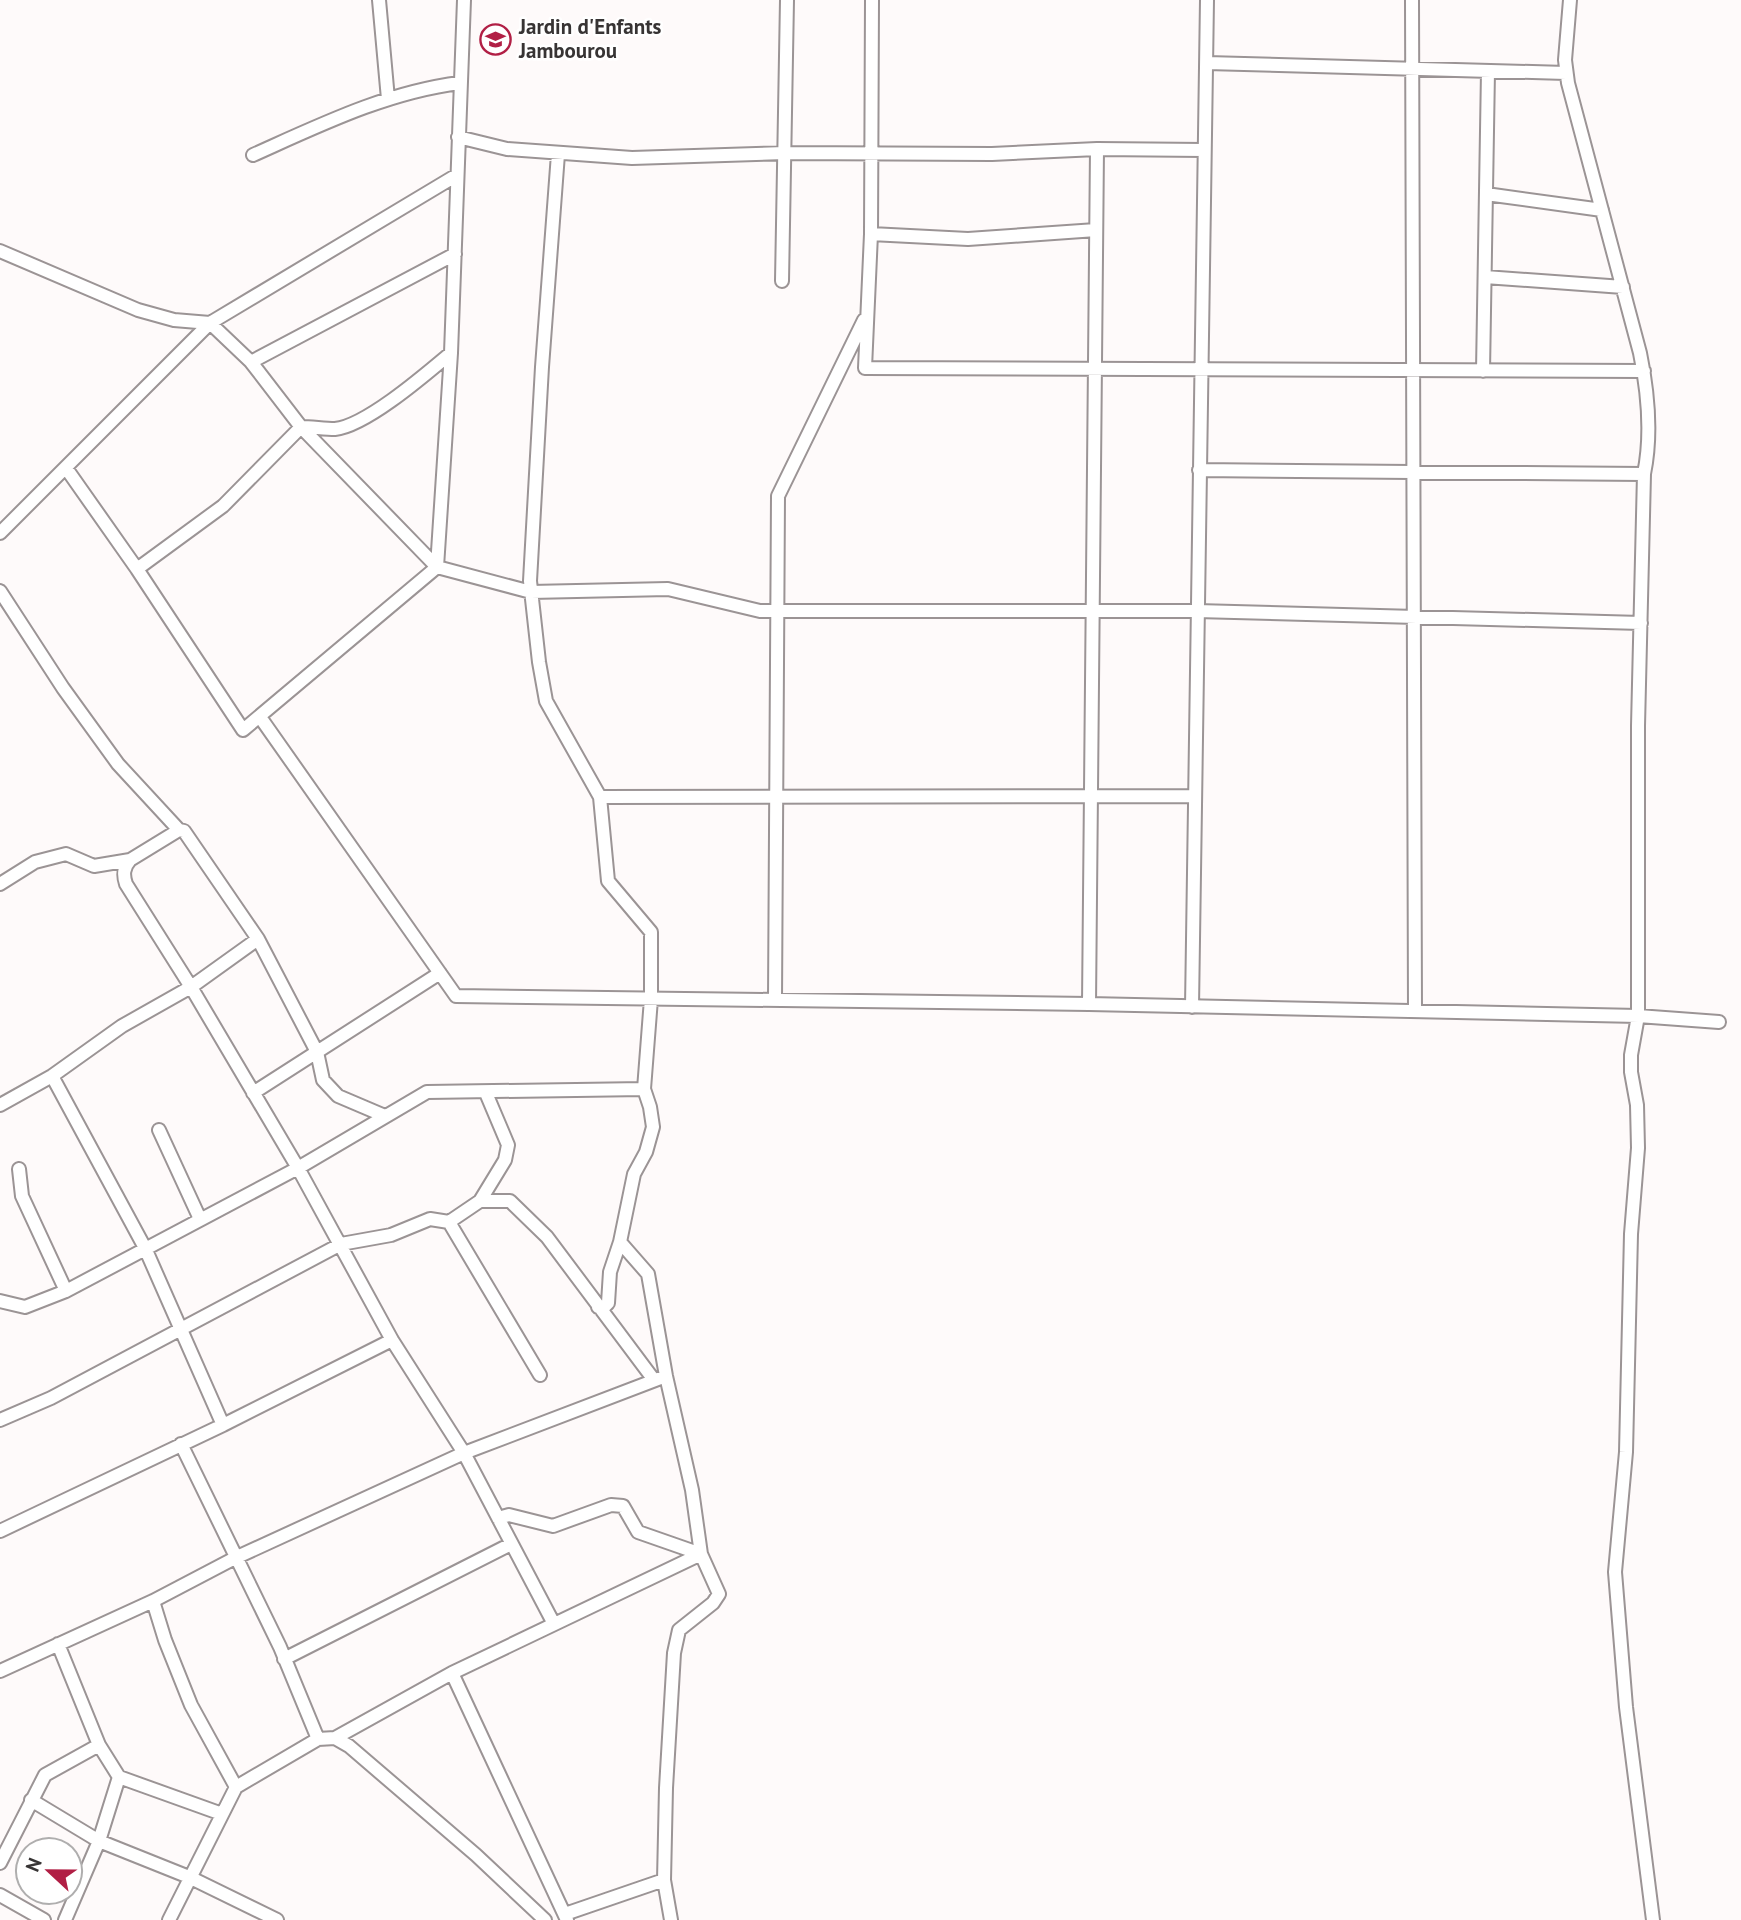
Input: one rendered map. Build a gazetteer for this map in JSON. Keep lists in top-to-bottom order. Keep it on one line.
{"places":{"school or university":["Jardin d'Enfants Jambourou"]},"north":"left"}
